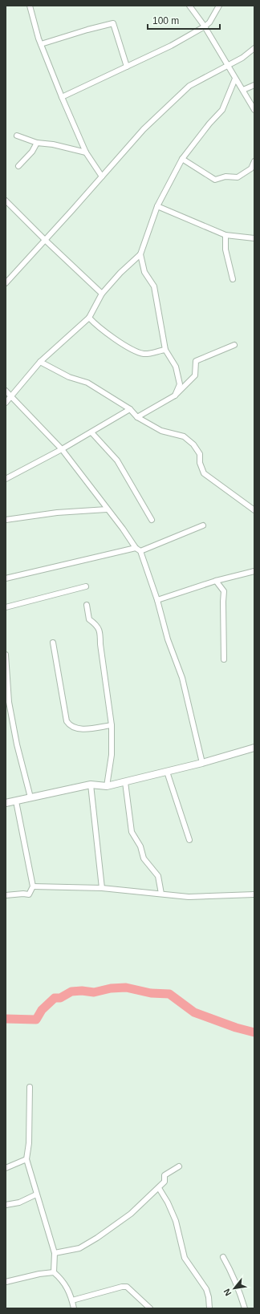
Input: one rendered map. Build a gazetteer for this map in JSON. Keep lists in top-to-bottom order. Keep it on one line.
{"scale_bar":"100 m","north":"bottom left"}
